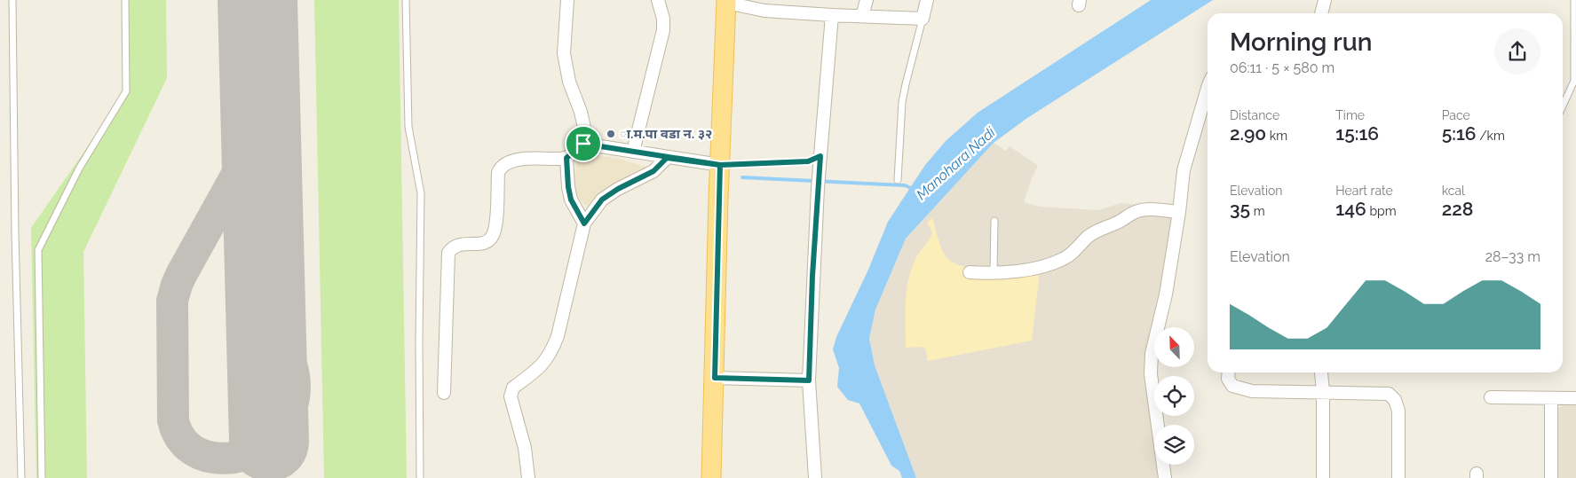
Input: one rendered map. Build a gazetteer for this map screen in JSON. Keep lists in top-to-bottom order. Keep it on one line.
{"water":["Manohara Nadi"],"places":["ा.म.पा वडा न. ३२"],"north":"top left","page":{"heading":["Morning run","06:11 · 5 × 580 m"],"stats":[["Distance","2.90 km"],["Time","15:16"],["Pace","5:16 /km"],["Elevation","35 m"],["Heart rate","146 bpm"],["kcal","228"]],"chart":["Elevation","28–33 m"]}}
